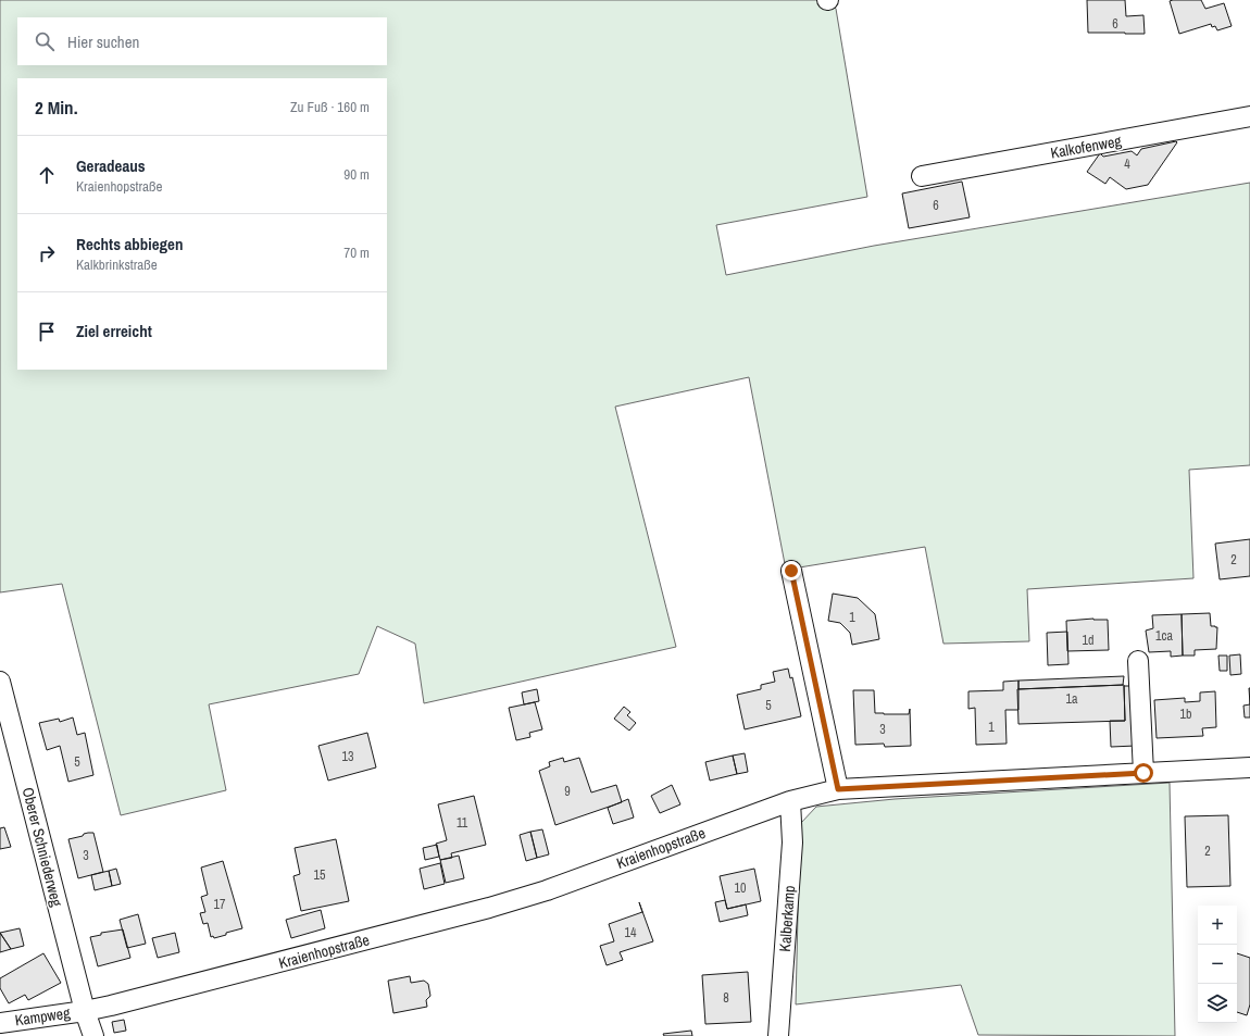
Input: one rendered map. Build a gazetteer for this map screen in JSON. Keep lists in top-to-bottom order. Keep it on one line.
{"streets":{"street":["Kalkofenweg","Oberer Schniederweg","Kraienhopstraße","Kalberkamp","Kampweg"]},"crossings":[["Oberer Schniederweg","Kraienhopstraße"],["Oberer Schniederweg","Kampweg"],["Kraienhopstraße","Kalberkamp"],["Kraienhopstraße","Kampweg"]],"house_numbers":["6","4","6","2","1","1ca","1d","1a","5","1b","1","3","13","5","9","11","2","3","15","10","17","14","8"],"page":{"search":"Hier suchen","heading":["2 Min.","Zu Fuß · 160 m"],"list":[["Geradeaus","Kraienhopstraße","90 m"],["Rechts abbiegen","Kalkbrinkstraße","70 m"],"Ziel erreicht"],"map_buttons":["+","−"]}}
